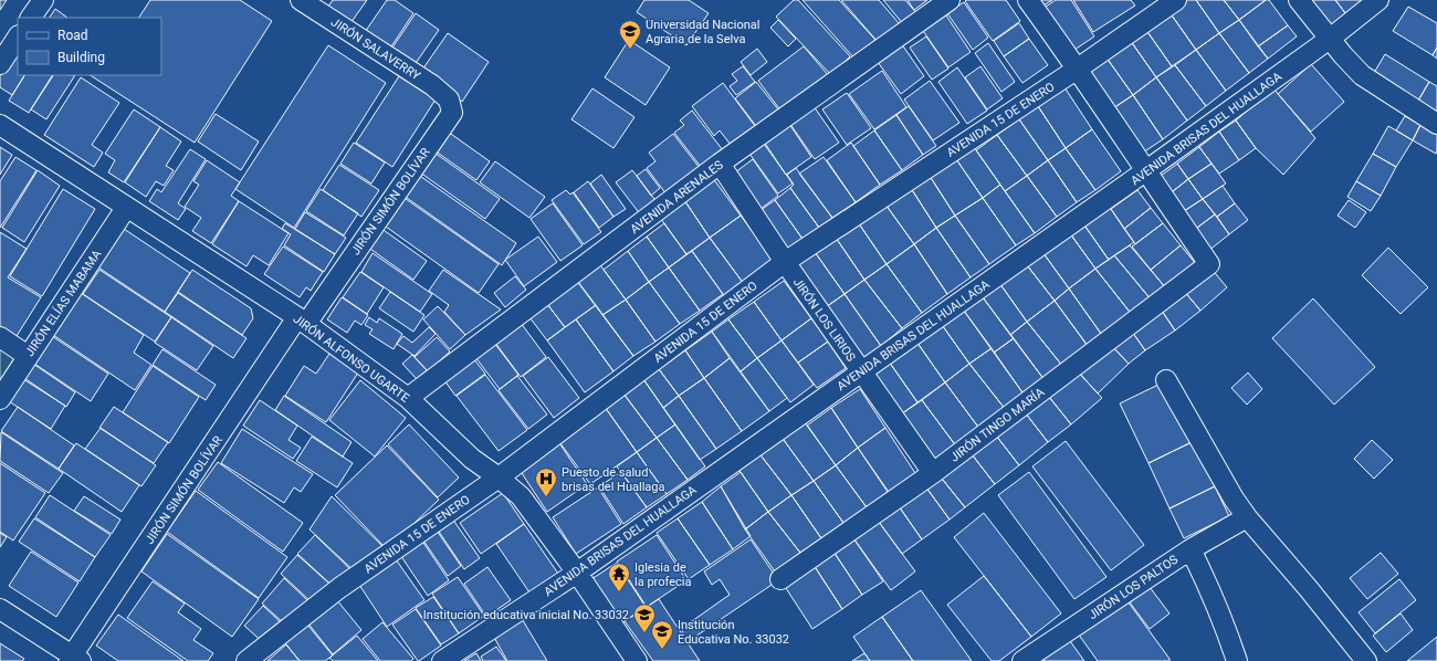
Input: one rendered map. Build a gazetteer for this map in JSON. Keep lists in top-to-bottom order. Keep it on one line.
{"streets":{"street":["JIRÓN SALAVERRY","AVENIDA 15 DE ENERO","AVENIDA BRISAS DEL HUALLAGA","AVENIDA ARENALES","JIRÓN SIMÓN BOLÍVAR","JIRÓN ELÍAS MABAMA","JIRÓN LOS LIRIOS","JIRÓN ALFONSO UGARTE","JIRÓN TINGO MARÍA","JIRÓN LOS PALTOS"]},"crossings":[["JIRÓN SALAVERRY","JIRÓN SIMÓN BOLÍVAR"],["AVENIDA 15 DE ENERO","JIRÓN LOS LIRIOS"],["AVENIDA 15 DE ENERO","JIRÓN ALFONSO UGARTE"],["AVENIDA BRISAS DEL HUALLAGA","JIRÓN LOS LIRIOS"],["AVENIDA BRISAS DEL HUALLAGA","JIRÓN ALFONSO UGARTE"],["AVENIDA BRISAS DEL HUALLAGA","JIRÓN TINGO MARÍA"],["AVENIDA ARENALES","JIRÓN LOS LIRIOS"],["AVENIDA ARENALES","JIRÓN ALFONSO UGARTE"],["JIRÓN SIMÓN BOLÍVAR","JIRÓN ALFONSO UGARTE"],["JIRÓN ELÍAS MABAMA","JIRÓN ALFONSO UGARTE"],["JIRÓN LOS LIRIOS","JIRÓN TINGO MARÍA"]],"places":{"school or university":["Universidad Nacional Agraria de la Selva","Institución educativa inicial No. 33032","Institución Educativa No. 33032"],"hospital":["Puesto de salud brisas del Huallaga"],"temple":["Iglesia de la profecia"]},"legend":["Road","Building"]}
